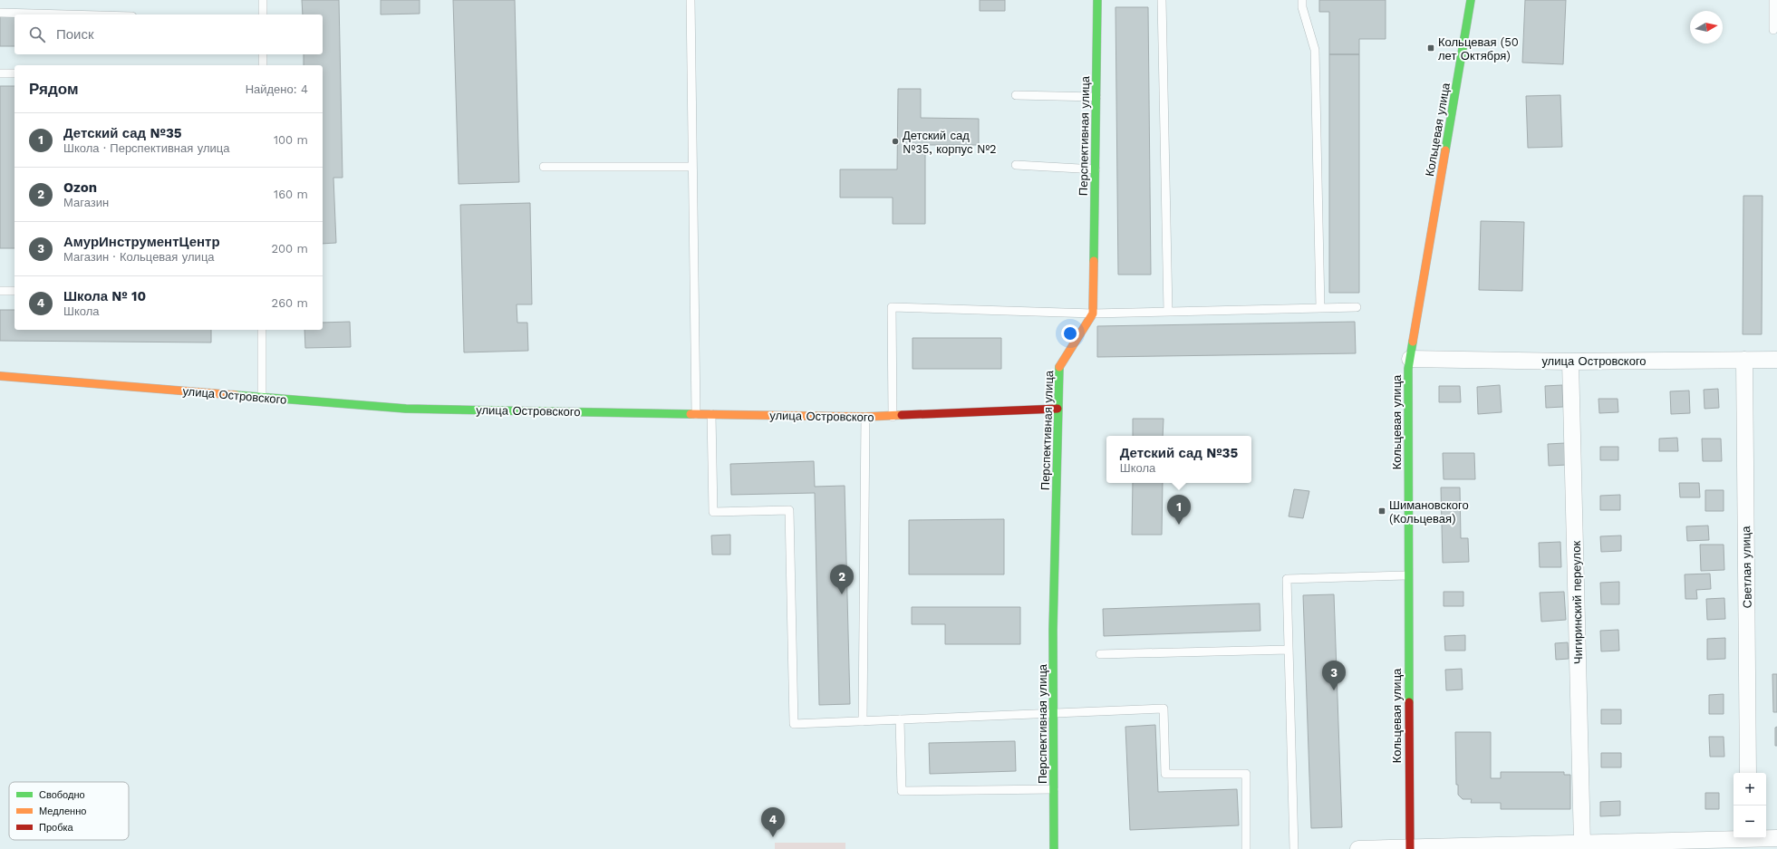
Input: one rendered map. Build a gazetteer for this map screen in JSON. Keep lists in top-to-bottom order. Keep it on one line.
{"streets":{"street":["Кольцевая улица","Перспективная улица","улица Островского","Светлая улица","Чигиринский переулок"]},"crossings":[["Кольцевая улица","улица Островского"],["Перспективная улица","улица Островского"],["улица Островского","Светлая улица"],["улица Островского","Чигиринский переулок"]],"places":{"transit":["Кольцевая (50 лет Октября)","Шимановского (Кольцевая)"],"other":["Детский сад №35, корпус №2"]},"legend":["Свободно","Медленно","Пробка"],"north":"right","page":{"search":"Поиск","heading":["Рядом","Найдено: 4"],"list":[{"mark":"1","name":"Детский сад №35","note":"Школа · Перспективная улица","value":"100 m"},{"mark":"2","name":"Ozon","note":"Магазин","value":"160 m"},{"mark":"3","name":"АмурИнструментЦентр","note":"Магазин · Кольцевая улица","value":"200 m"},{"mark":"4","name":"Школа № 10","note":"Школа","value":"260 m"}],"popup":["Детский сад №35","Школа"],"pins":["1","2","3","4"],"map_buttons":["+","−"]}}
